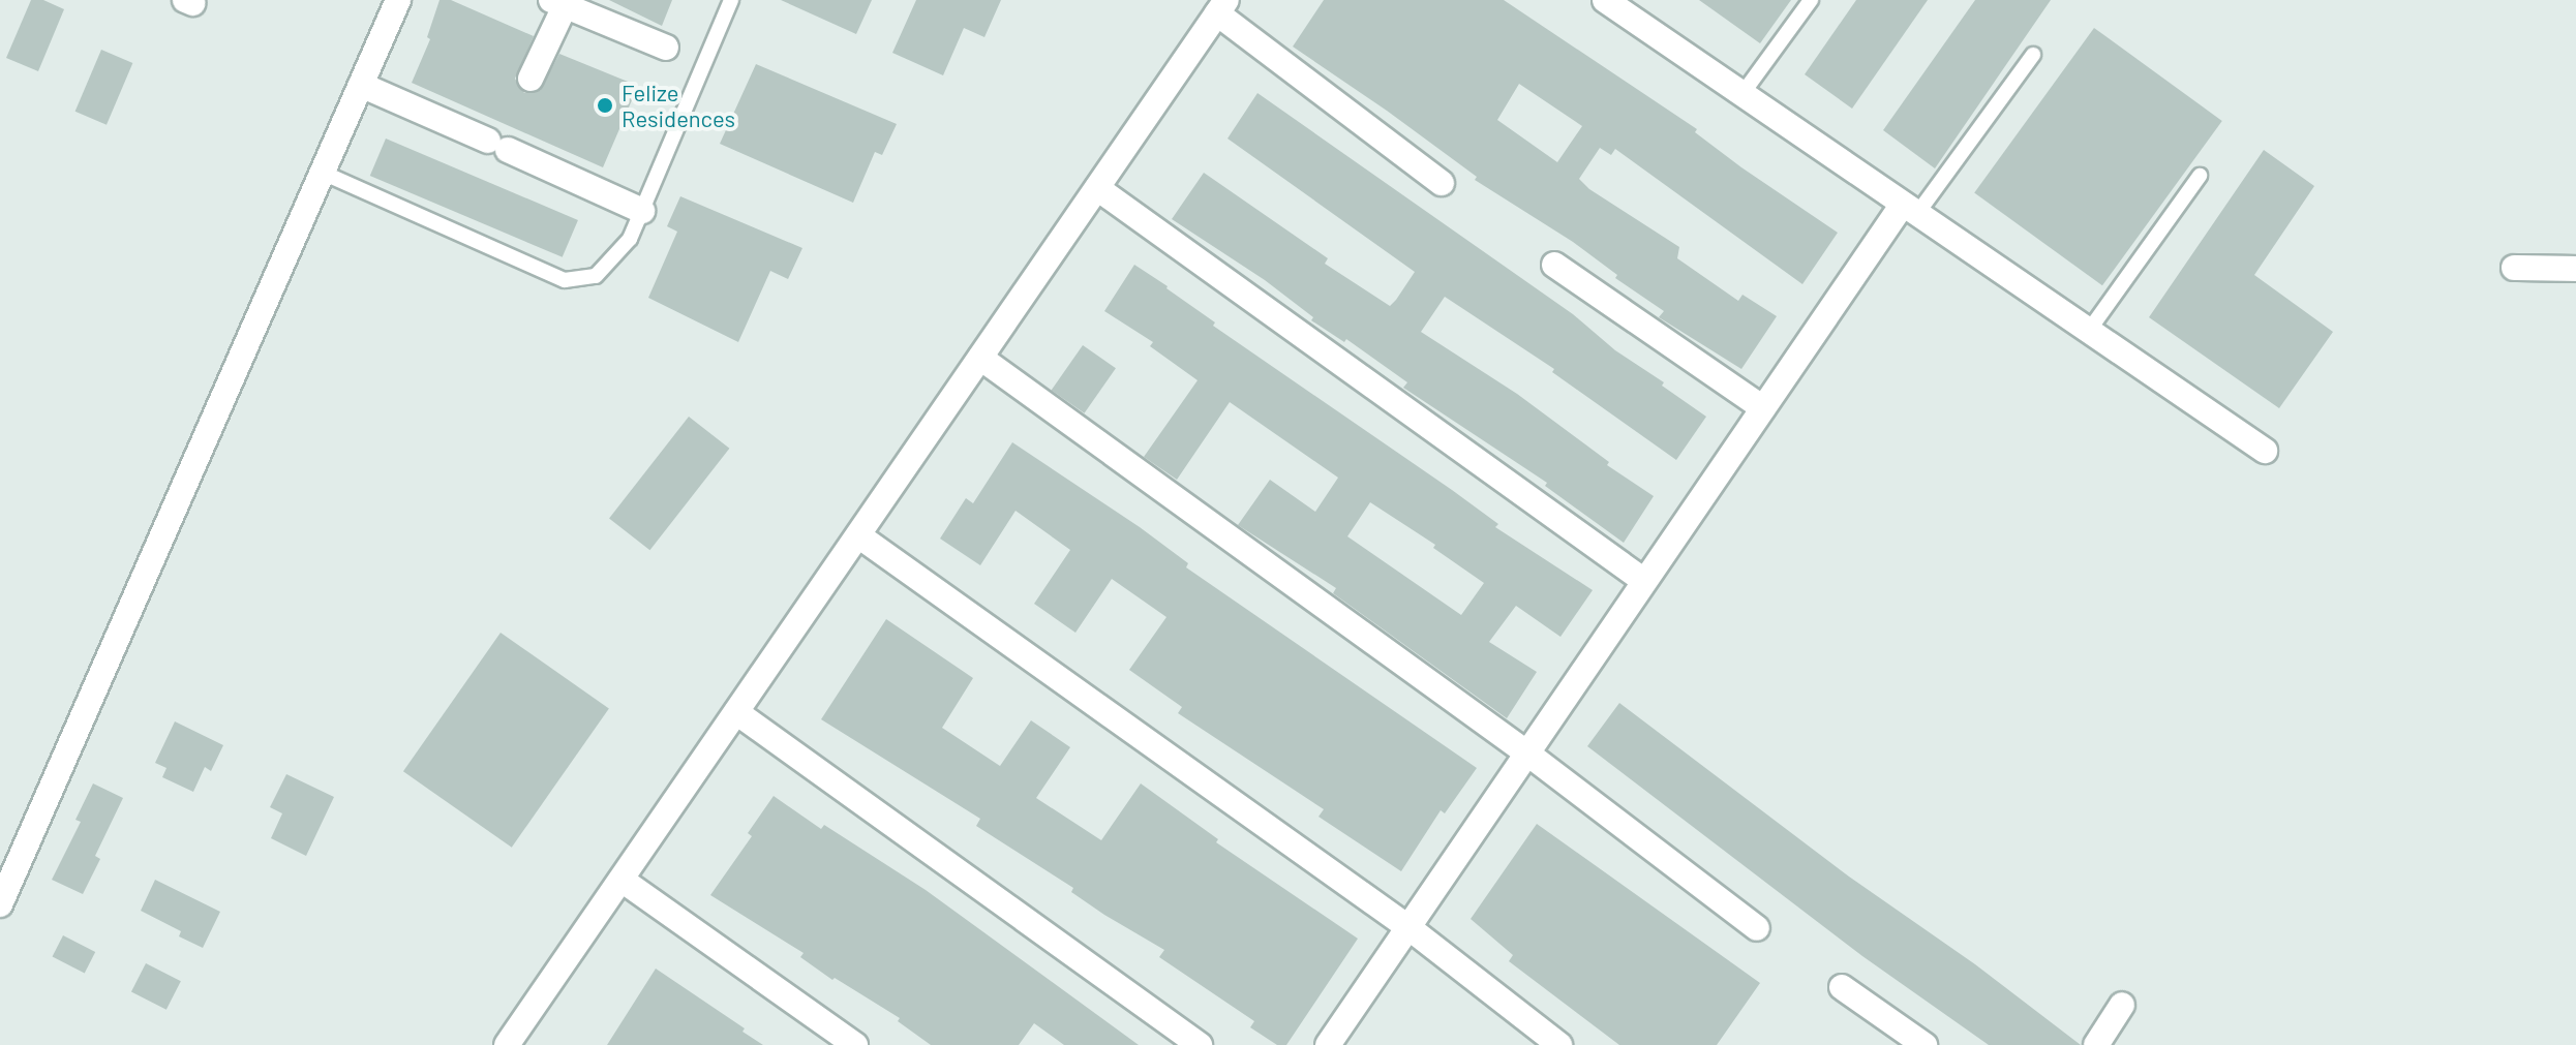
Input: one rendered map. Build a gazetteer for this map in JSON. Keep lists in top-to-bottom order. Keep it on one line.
{"places":["Felize Residences"]}
